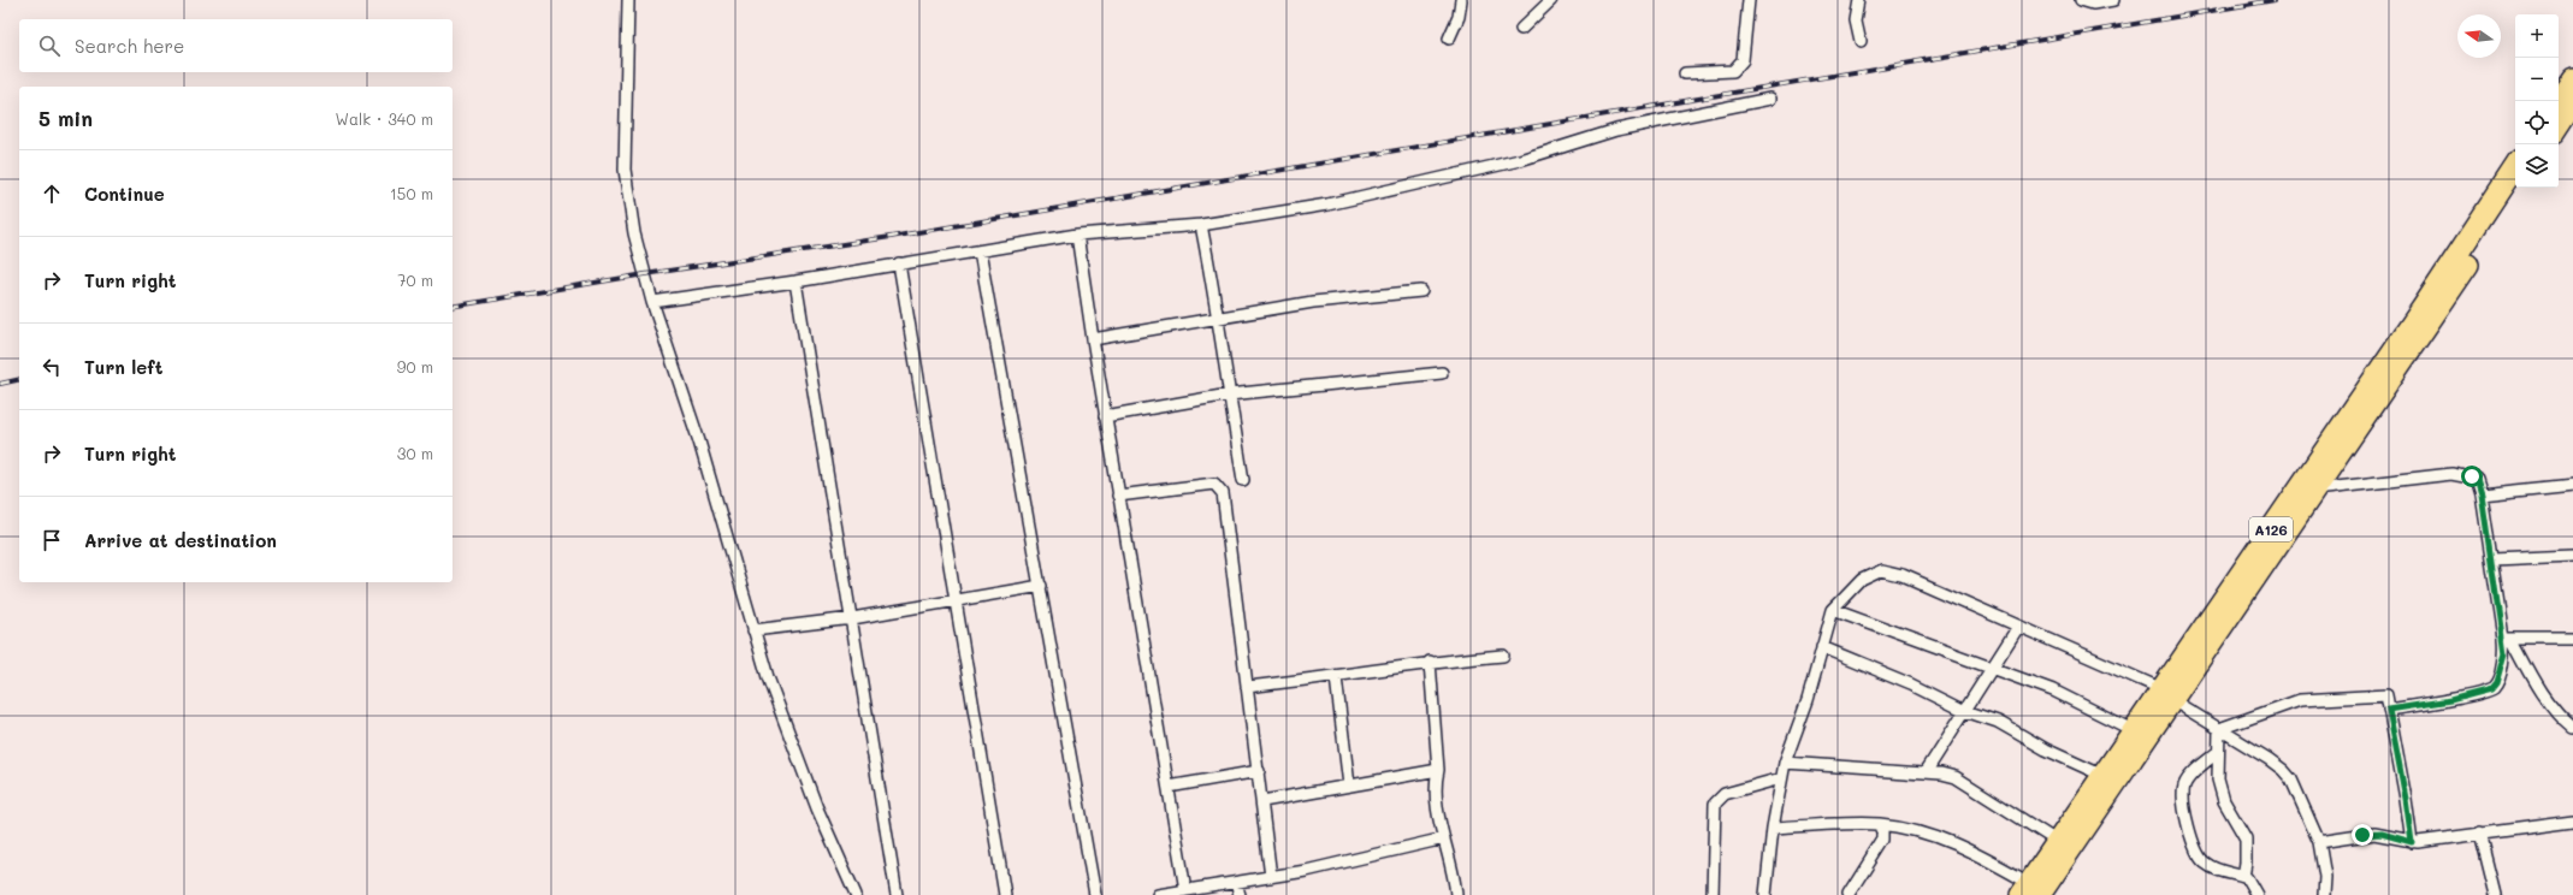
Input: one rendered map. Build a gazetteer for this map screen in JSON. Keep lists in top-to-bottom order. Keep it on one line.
{"streets":{"highway":["A126"]},"north":"left","page":{"map_buttons":["+","−"],"search":"Search here","heading":["5 min","Walk · 340 m"],"list":[["Continue","150 m"],["Turn right","70 m"],["Turn left","90 m"],["Turn right","30 m"],"Arrive at destination"]}}
